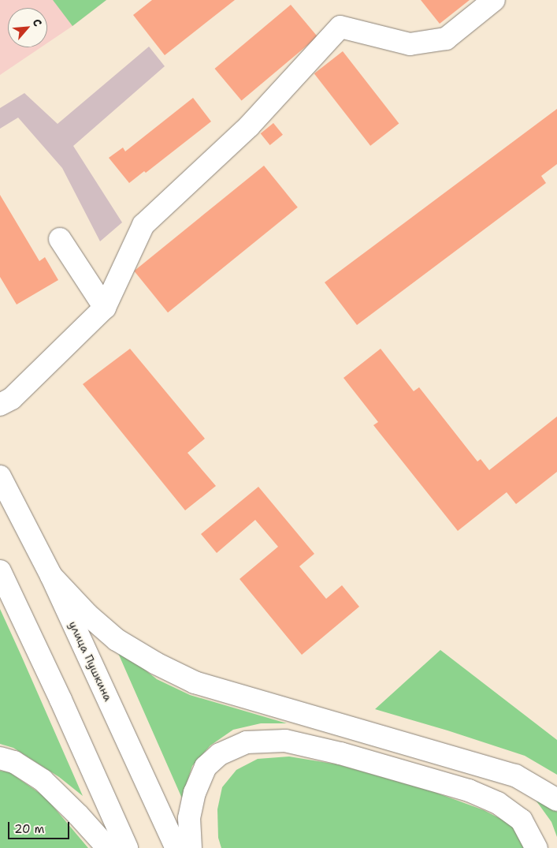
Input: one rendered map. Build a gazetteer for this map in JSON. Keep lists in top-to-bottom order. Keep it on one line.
{"streets":{"main road":["улица Пушкина"]},"scale_bar":"20 m","north":"top right"}
